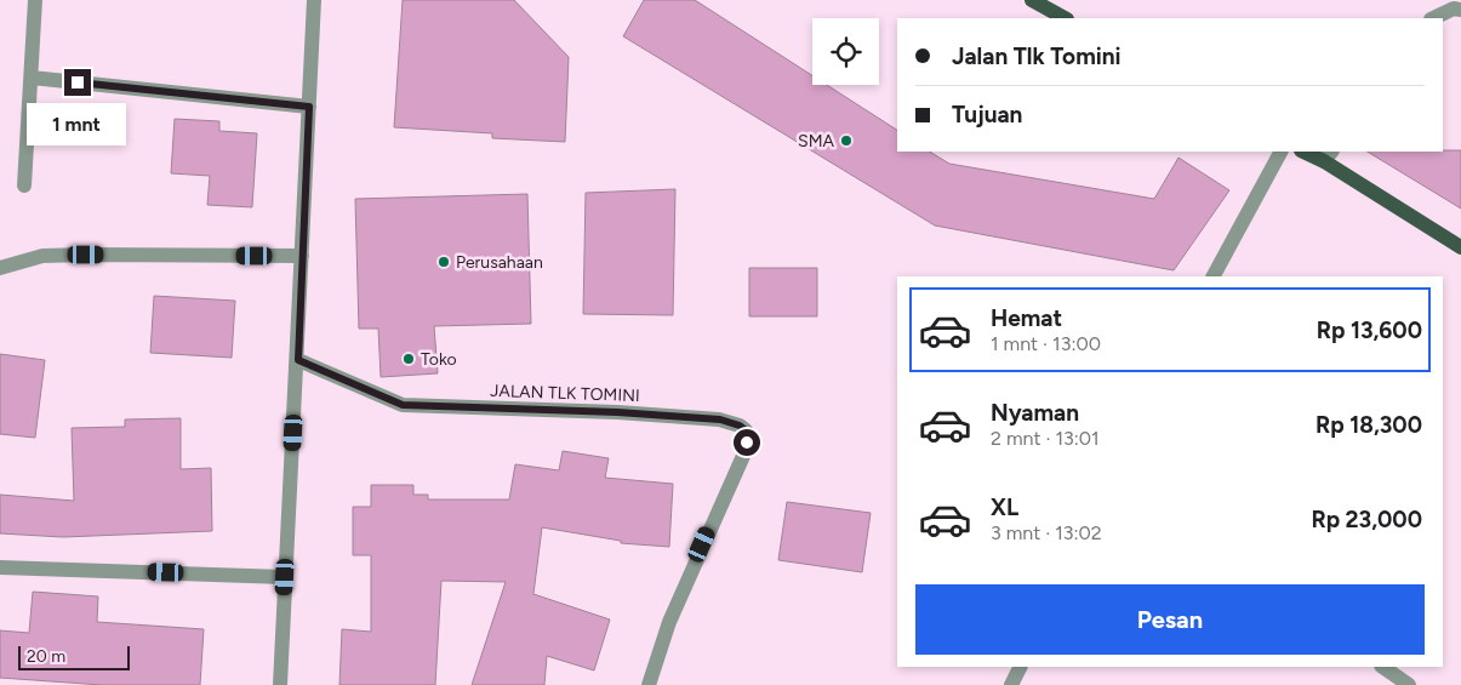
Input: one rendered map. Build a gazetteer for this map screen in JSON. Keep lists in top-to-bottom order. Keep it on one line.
{"streets":{"street":["JALAN TLK TOMINI"]},"places":["SMA","Perusahaan","Toko"],"scale_bar":"20 m","page":{"banner":["Jalan Tlk Tomini","Tujuan"],"bubble":"1 mnt","list":[{"name":"Hemat","note":"1 mnt · 13:00","value":"Rp 13,600"},{"name":"Nyaman","note":"2 mnt · 13:01","value":"Rp 18,300"},{"name":"XL","note":"3 mnt · 13:02","value":"Rp 23,000"}],"buttons":"Pesan","scale":"20 m"}}
